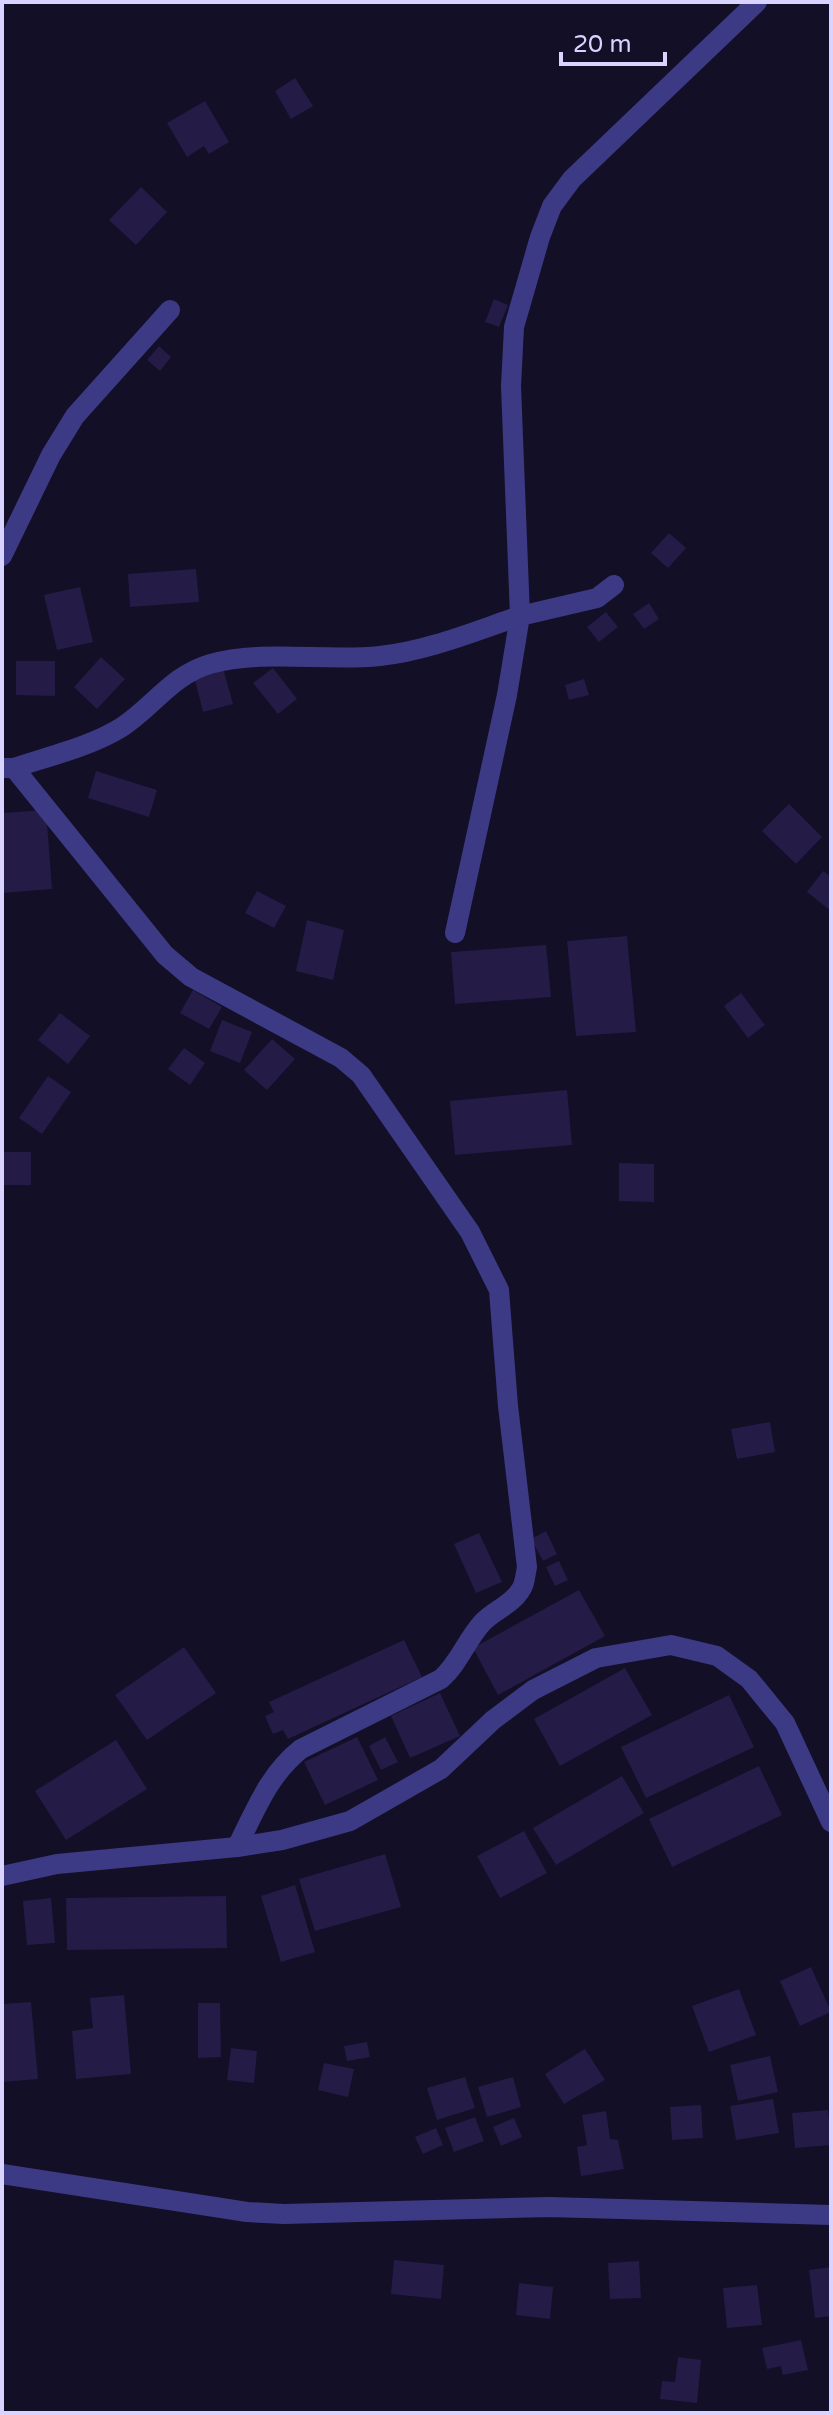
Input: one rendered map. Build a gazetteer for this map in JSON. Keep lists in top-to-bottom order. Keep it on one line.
{"scale_bar":"20 m"}
